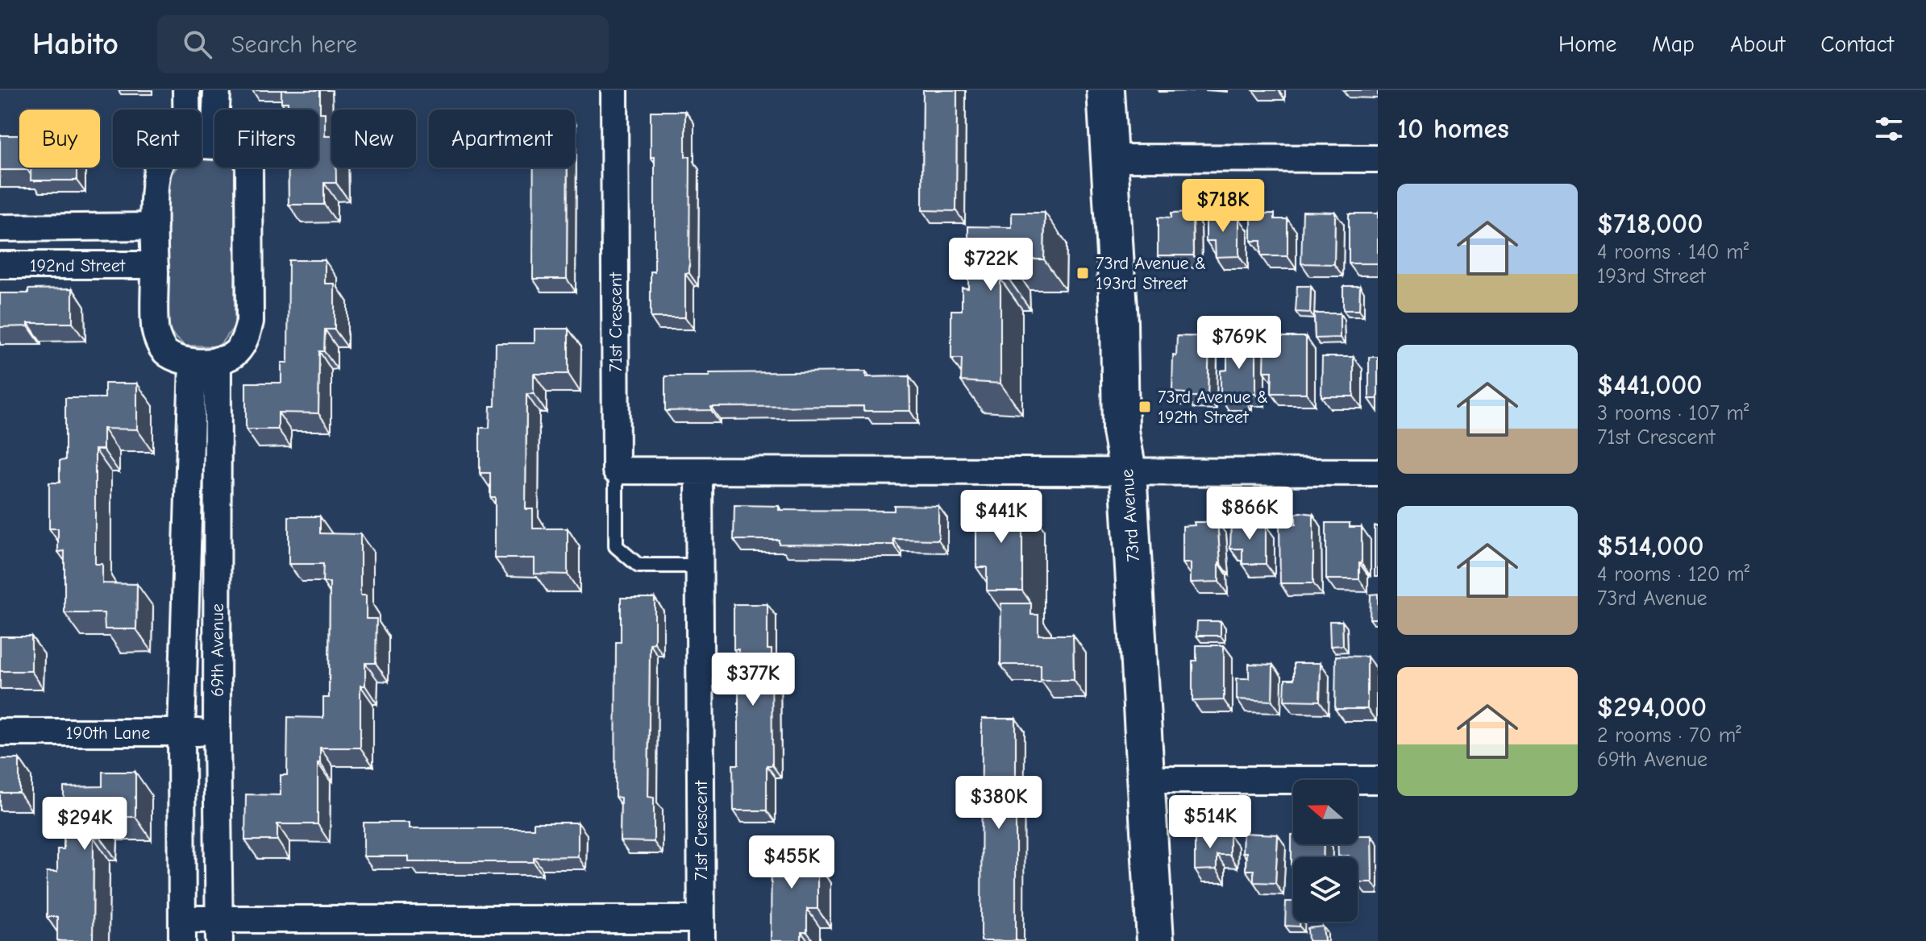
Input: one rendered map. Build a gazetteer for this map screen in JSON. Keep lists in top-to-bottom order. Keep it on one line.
{"streets":{"street":["192nd Street","71st Crescent","73rd Avenue","69th Avenue","190th Lane"]},"crossings":[["71st Crescent","69th Avenue"],["69th Avenue","190th Lane"]],"places":{"transit":["73rd Avenue & 193rd Street","73rd Avenue & 192th Street"]},"north":"left","page":{"header":"Habito","search":"Search here","nav":["Home","Map","About","Contact"],"heading":"10 homes","chip":["Buy","Rent","Filters","New","Apartment"],"list":[{"name":"$718,000","note":"4 rooms · 140 m² · 193rd Street"},{"name":"$441,000","note":"3 rooms · 107 m² · 71st Crescent"},{"name":"$514,000","note":"4 rooms · 120 m² · 73rd Avenue"},{"name":"$294,000","note":"2 rooms · 70 m² · 69th Avenue"}],"price":["$718K","$722K","$769K","$866K","$441K","$377K","$380K","$514K","$294K","$455K"]}}
